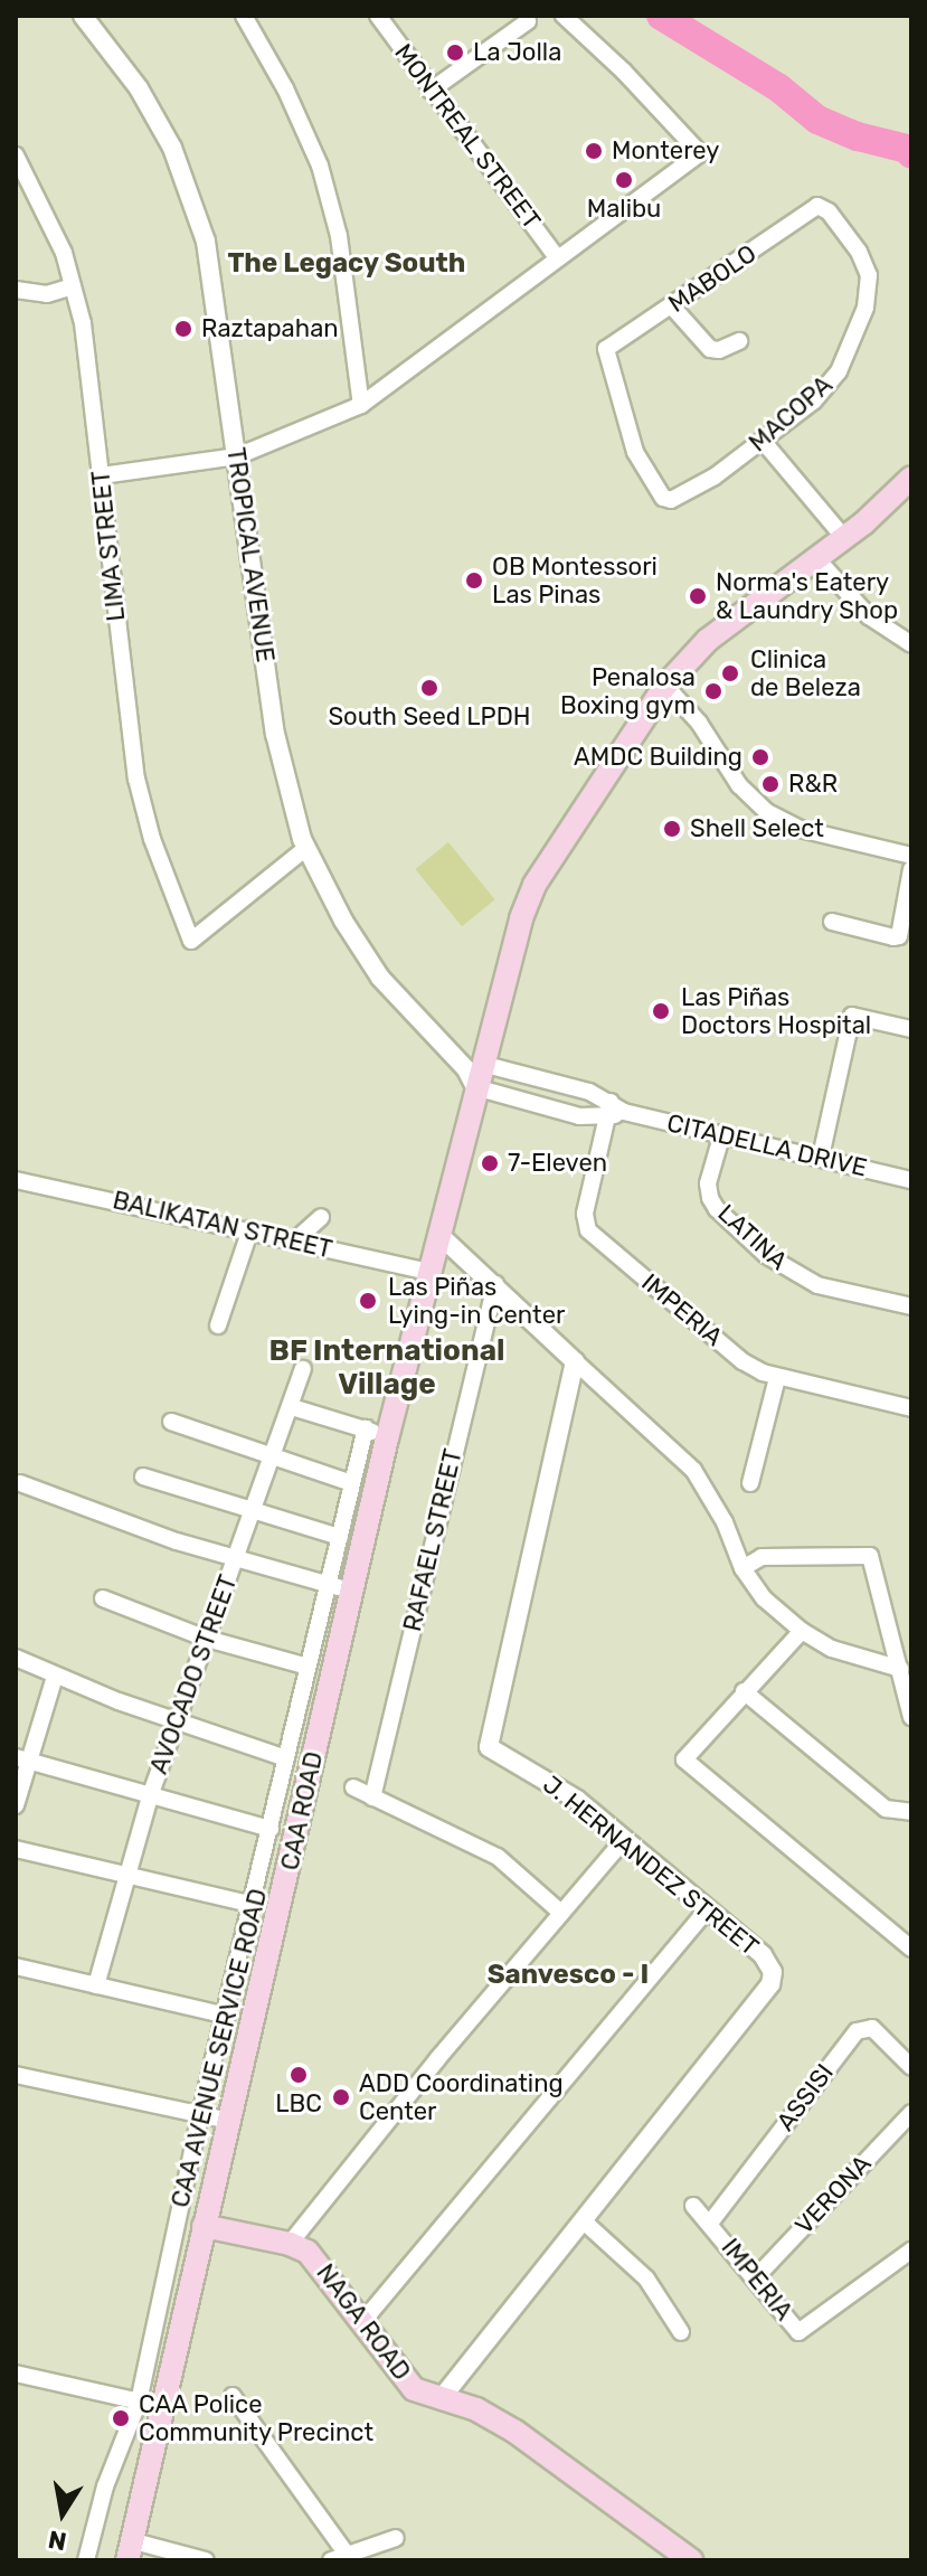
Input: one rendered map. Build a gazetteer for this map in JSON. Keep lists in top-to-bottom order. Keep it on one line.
{"streets":{"main road":["CAA ROAD","NAGA ROAD"],"street":["MONTREAL STREET","MABOLO","MACOPA","LIMA STREET","TROPICAL AVENUE","CITADELLA DRIVE","BALIKATAN STREET","LATINA","IMPERIA","RAFAEL STREET","AVOCADO STREET","J. HERNANDEZ STREET","CAA AVENUE SERVICE ROAD","ASSISI","VERONA"]},"crossings":[["MABOLO","MACOPA"],["LIMA STREET","TROPICAL AVENUE"],["TROPICAL AVENUE","CITADELLA DRIVE"],["TROPICAL AVENUE","CAA ROAD"],["CITADELLA DRIVE","LATINA"],["CITADELLA DRIVE","IMPERIA"],["CITADELLA DRIVE","CAA ROAD"],["BALIKATAN STREET","CAA ROAD"],["IMPERIA","ASSISI"],["IMPERIA","VERONA"],["CAA ROAD","NAGA ROAD"],["J. HERNANDEZ STREET","NAGA ROAD"]],"districts":["The Legacy South","BF International Village","Sanvesco - I"],"places":["La Jolla","Monterey","Malibu","Raztapahan","OB Montessori Las Pinas","Norma's Eatery & Laundry Shop","Clinica de Beleza","South Seed LPDH","Penalosa Boxing gym","AMDC Building","R&R","Shell Select","Las Piñas Doctors Hospital","7-Eleven","Las Piñas Lying-in Center","LBC","ADD Coordinating Center","CAA Police Community Precinct"],"north":"bottom"}
